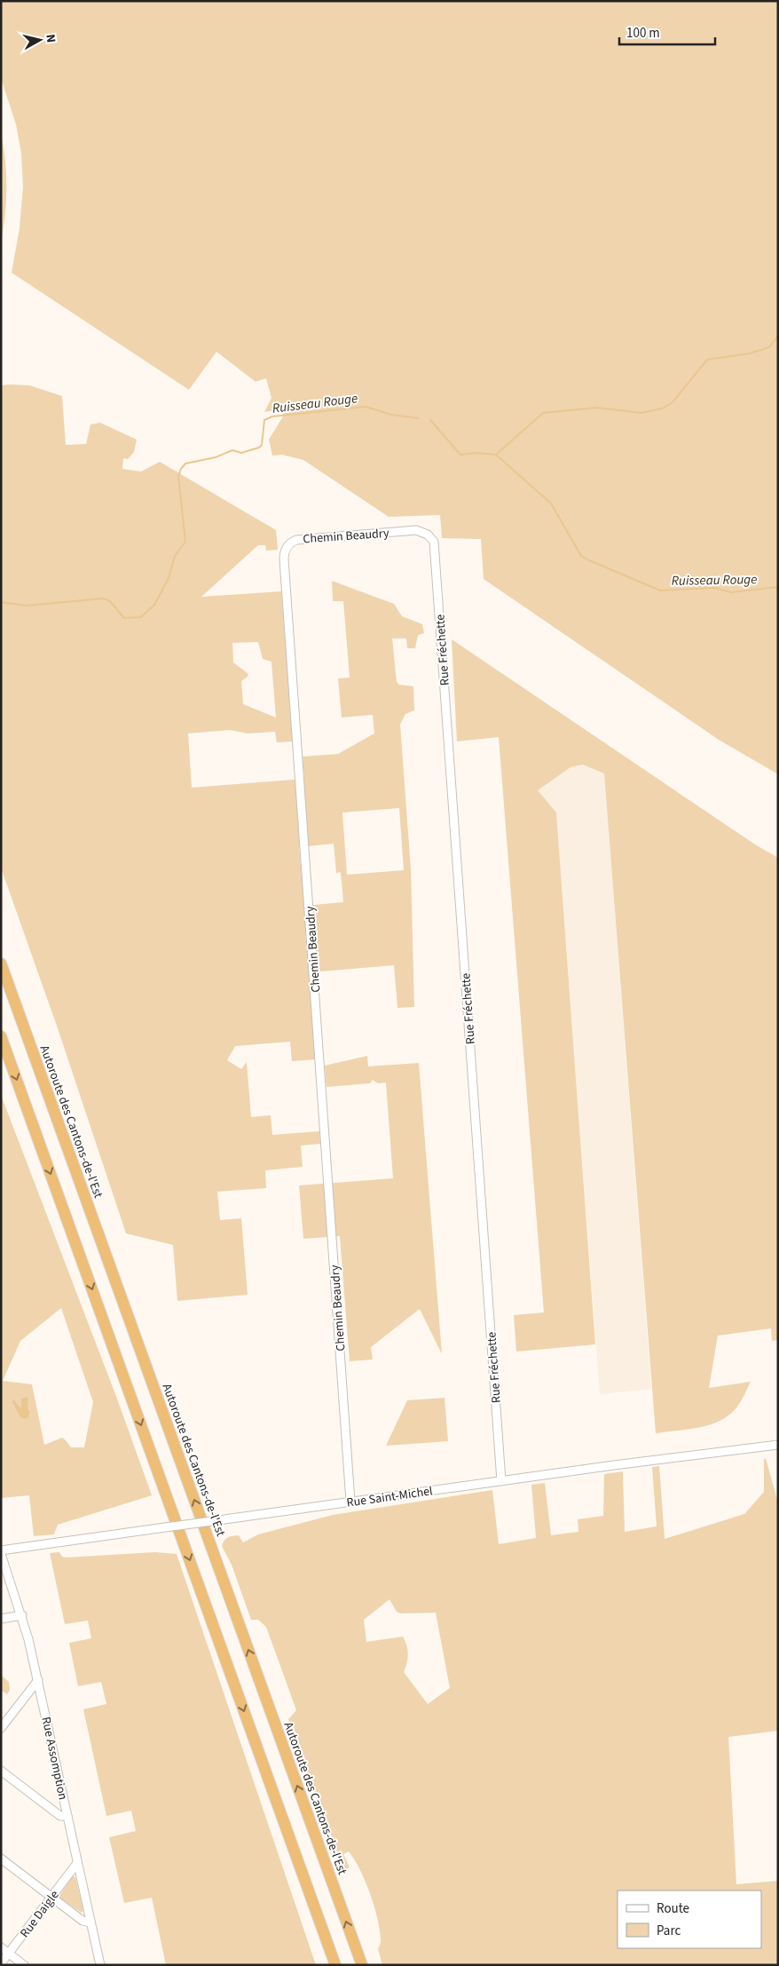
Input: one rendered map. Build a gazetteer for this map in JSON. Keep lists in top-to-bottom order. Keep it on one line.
{"streets":{"highway":["Autoroute des Cantons-de-l'Est"],"street":["Chemin Beaudry","Rue Fréchette","Rue Saint-Michel","Rue Assomption","Rue Daigle"]},"crossings":[["Chemin Beaudry","Rue Fréchette"],["Chemin Beaudry","Rue Saint-Michel"],["Rue Fréchette","Rue Saint-Michel"],["Rue Assomption","Rue Daigle"]],"water":["Ruisseau Rouge"],"legend":["Route","Parc"],"scale_bar":"100 m","north":"right"}
